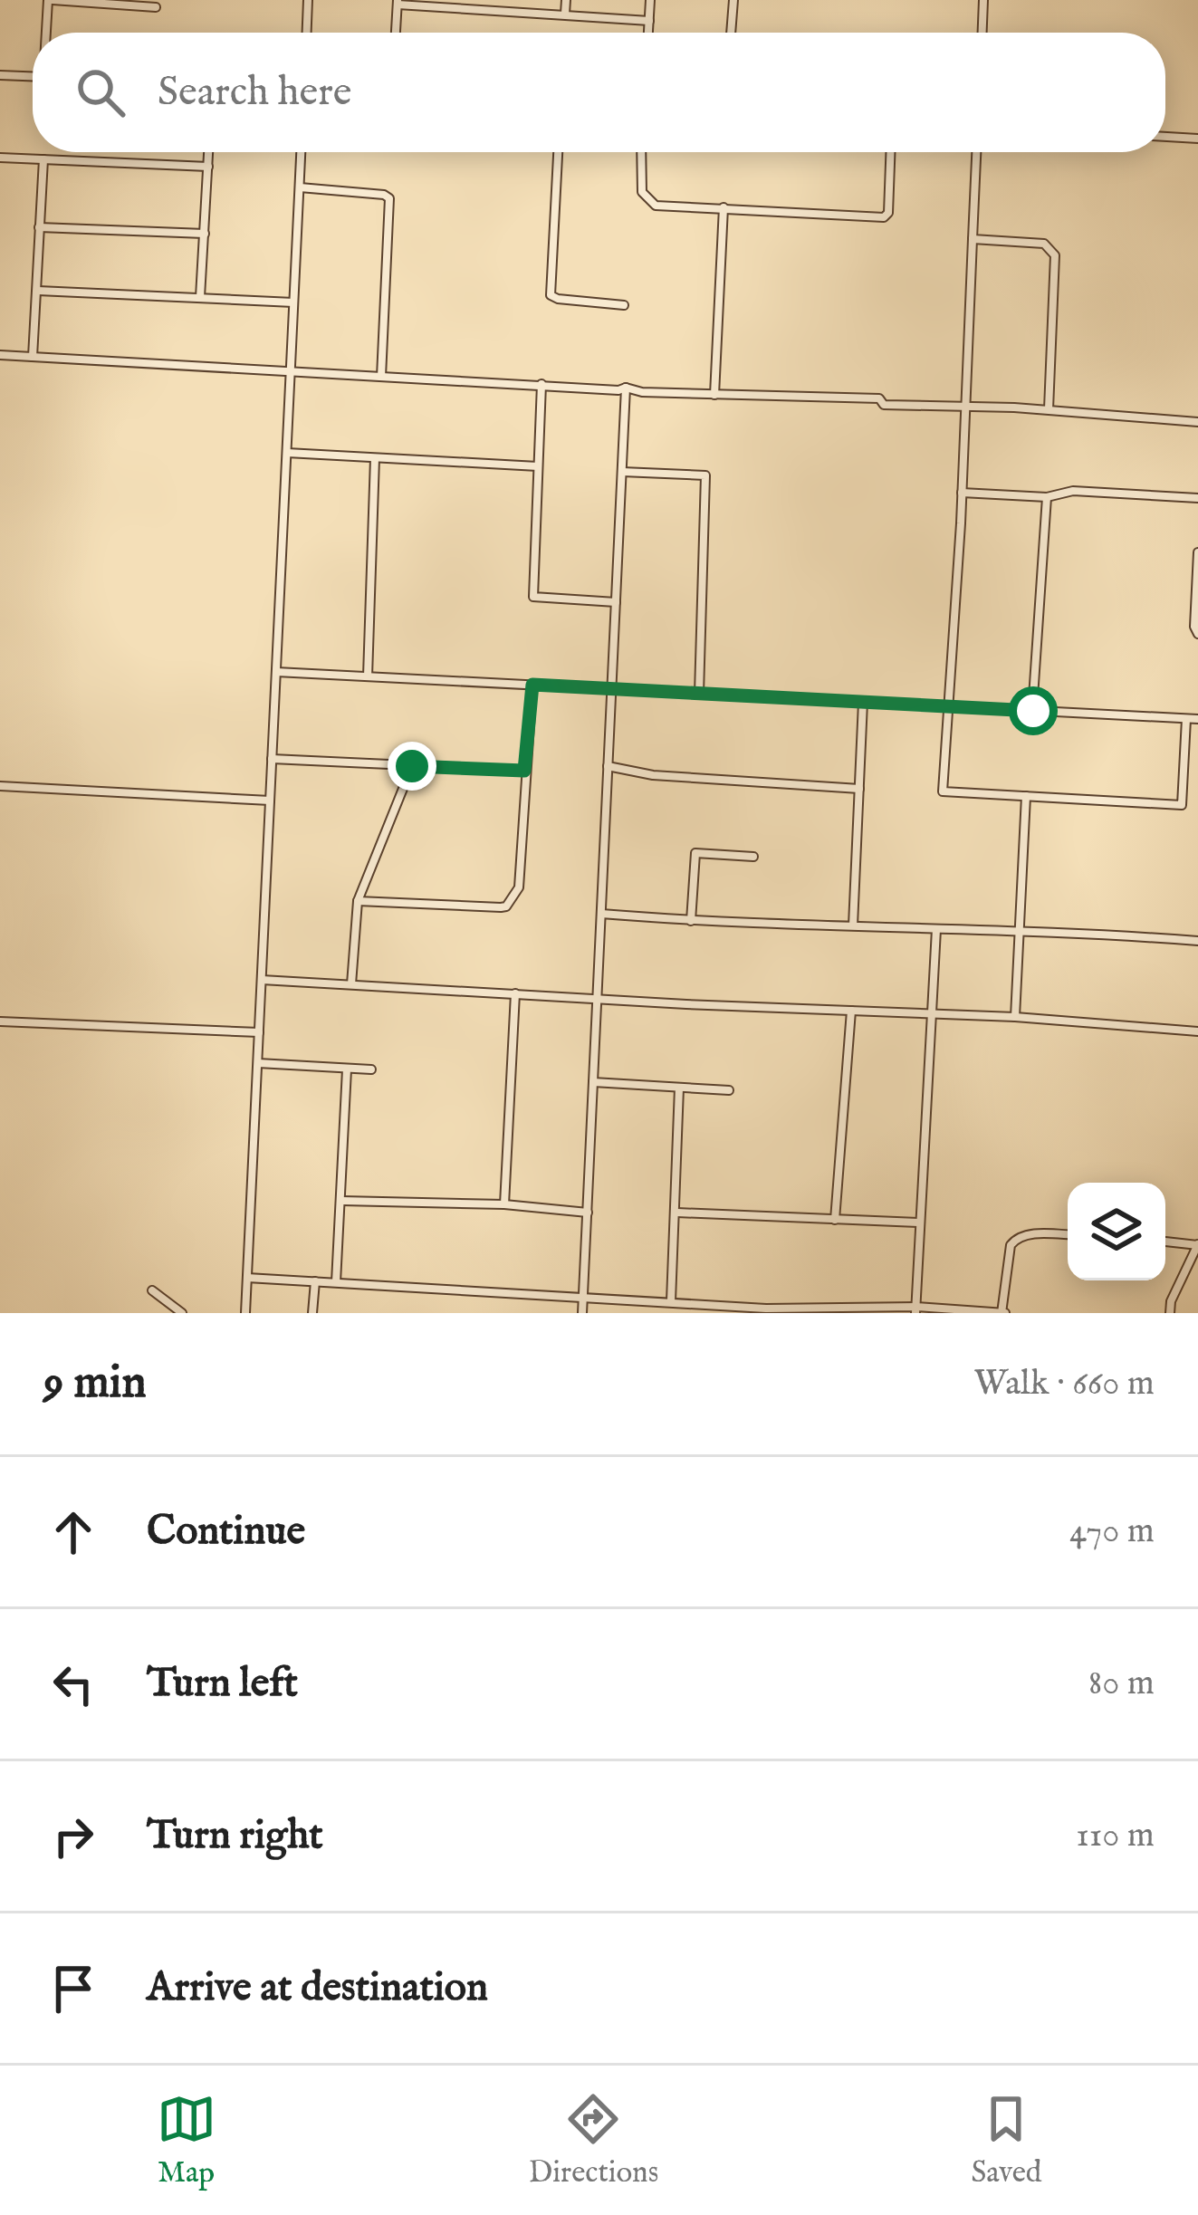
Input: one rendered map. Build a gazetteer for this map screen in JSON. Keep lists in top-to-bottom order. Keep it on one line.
{"page":{"search":"Search here","heading":["9 min","Walk · 660 m"],"list":[["Continue","470 m"],["Turn left","80 m"],["Turn right","110 m"],"Arrive at destination"],"nav":["Map","Directions","Saved"]}}
